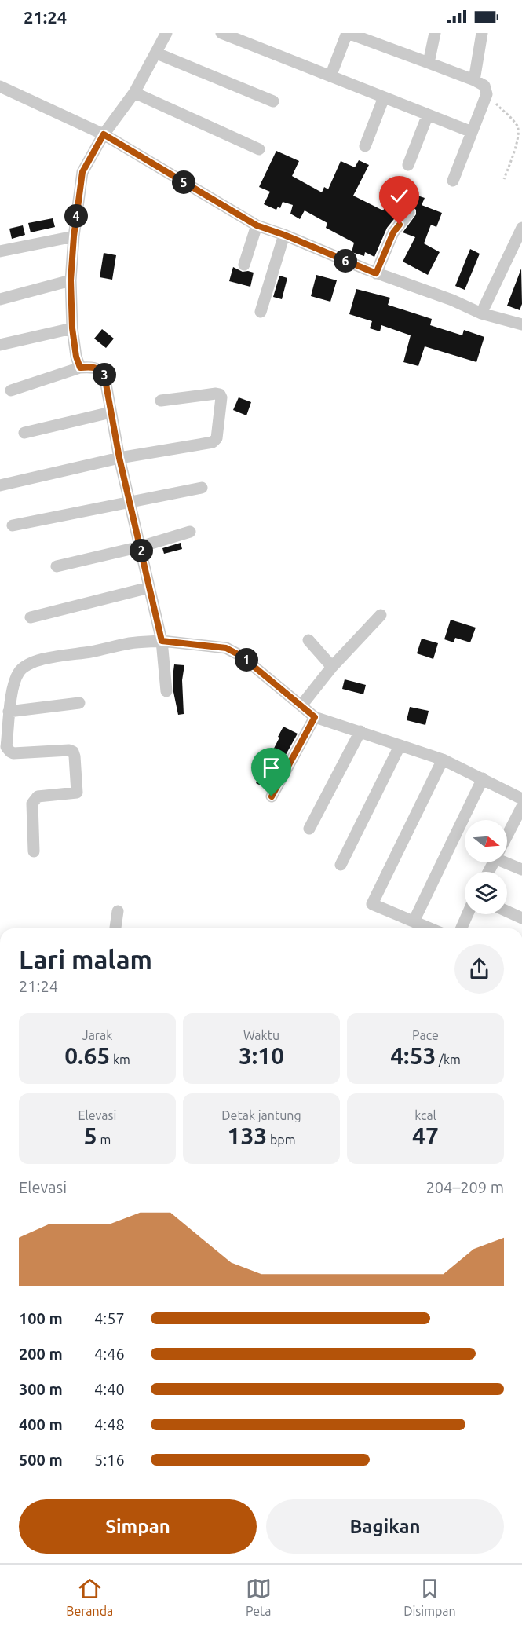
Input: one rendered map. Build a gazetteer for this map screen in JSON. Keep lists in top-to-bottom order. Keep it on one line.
{"north":"right","page":{"status":"21:24","pins":["5","4","6","3","2","1"],"heading":["Lari malam","21:24"],"stats":[["Jarak","0.65 km"],["Waktu","3:10"],["Pace","4:53 /km"],["Elevasi","5 m"],["Detak jantung","133 bpm"],["kcal","47"]],"chart":["Elevasi","204–209 m"],"list":[{"name":"100 m","note":"4:57"},{"name":"200 m","note":"4:46"},{"name":"300 m","note":"4:40"},{"name":"400 m","note":"4:48"},{"name":"500 m","note":"5:16"}],"buttons":["Simpan","Bagikan"],"tabs":["Beranda","Peta","Disimpan"]}}
